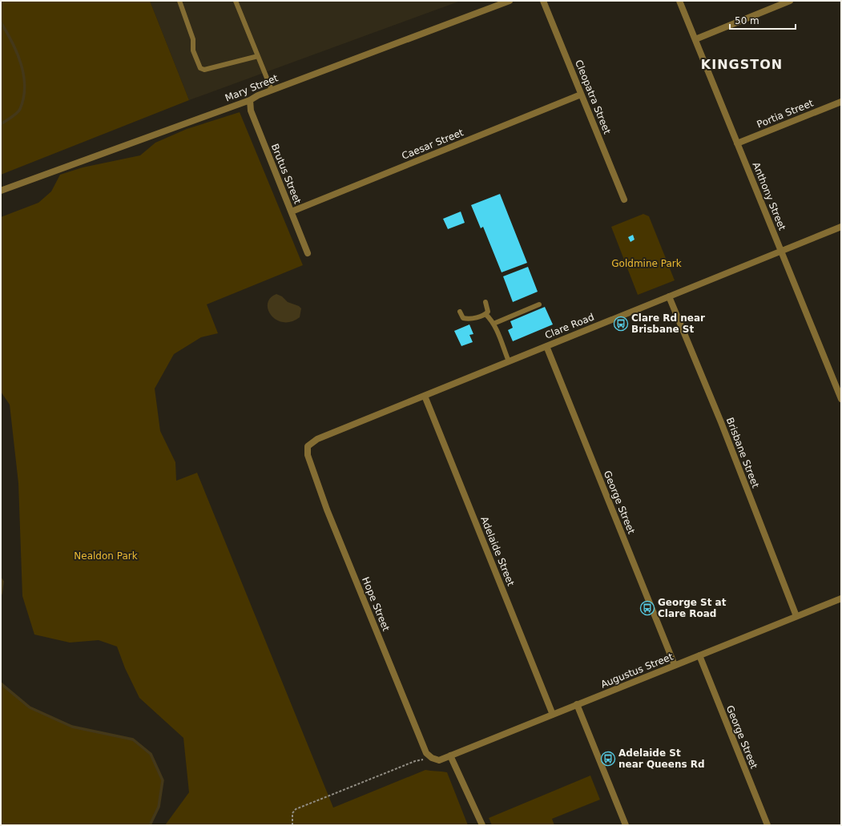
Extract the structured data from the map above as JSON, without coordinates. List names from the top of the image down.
{
  "streets": {
    "street": [
      "Mary Street",
      "Cleopatra Street",
      "Portia Street",
      "Caesar Street",
      "Brutus Street",
      "Anthony Street",
      "Clare Road",
      "Brisbane Street",
      "George Street",
      "Adelaide Street",
      "Hope Street",
      "Augustus Street"
    ]
  },
  "crossings": [
    ["Mary Street", "Brutus Street"],
    ["Cleopatra Street", "Caesar Street"],
    ["Portia Street", "Anthony Street"],
    ["Caesar Street", "Brutus Street"],
    ["Anthony Street", "Clare Road"],
    ["Clare Road", "Brisbane Street"],
    ["Clare Road", "George Street"],
    ["Clare Road", "Adelaide Street"],
    ["Clare Road", "Hope Street"],
    ["Brisbane Street", "Augustus Street"],
    ["George Street", "Augustus Street"],
    ["Adelaide Street", "Augustus Street"],
    ["Hope Street", "Augustus Street"]
  ],
  "districts": ["KINGSTON"],
  "parks": ["Goldmine Park", "Nealdon Park"],
  "places": {
    "bus stop": ["Clare Rd near Brisbane St", "George St at Clare Road", "Adelaide St near Queens Rd"]
  },
  "scale_bar": "50 m"
}
